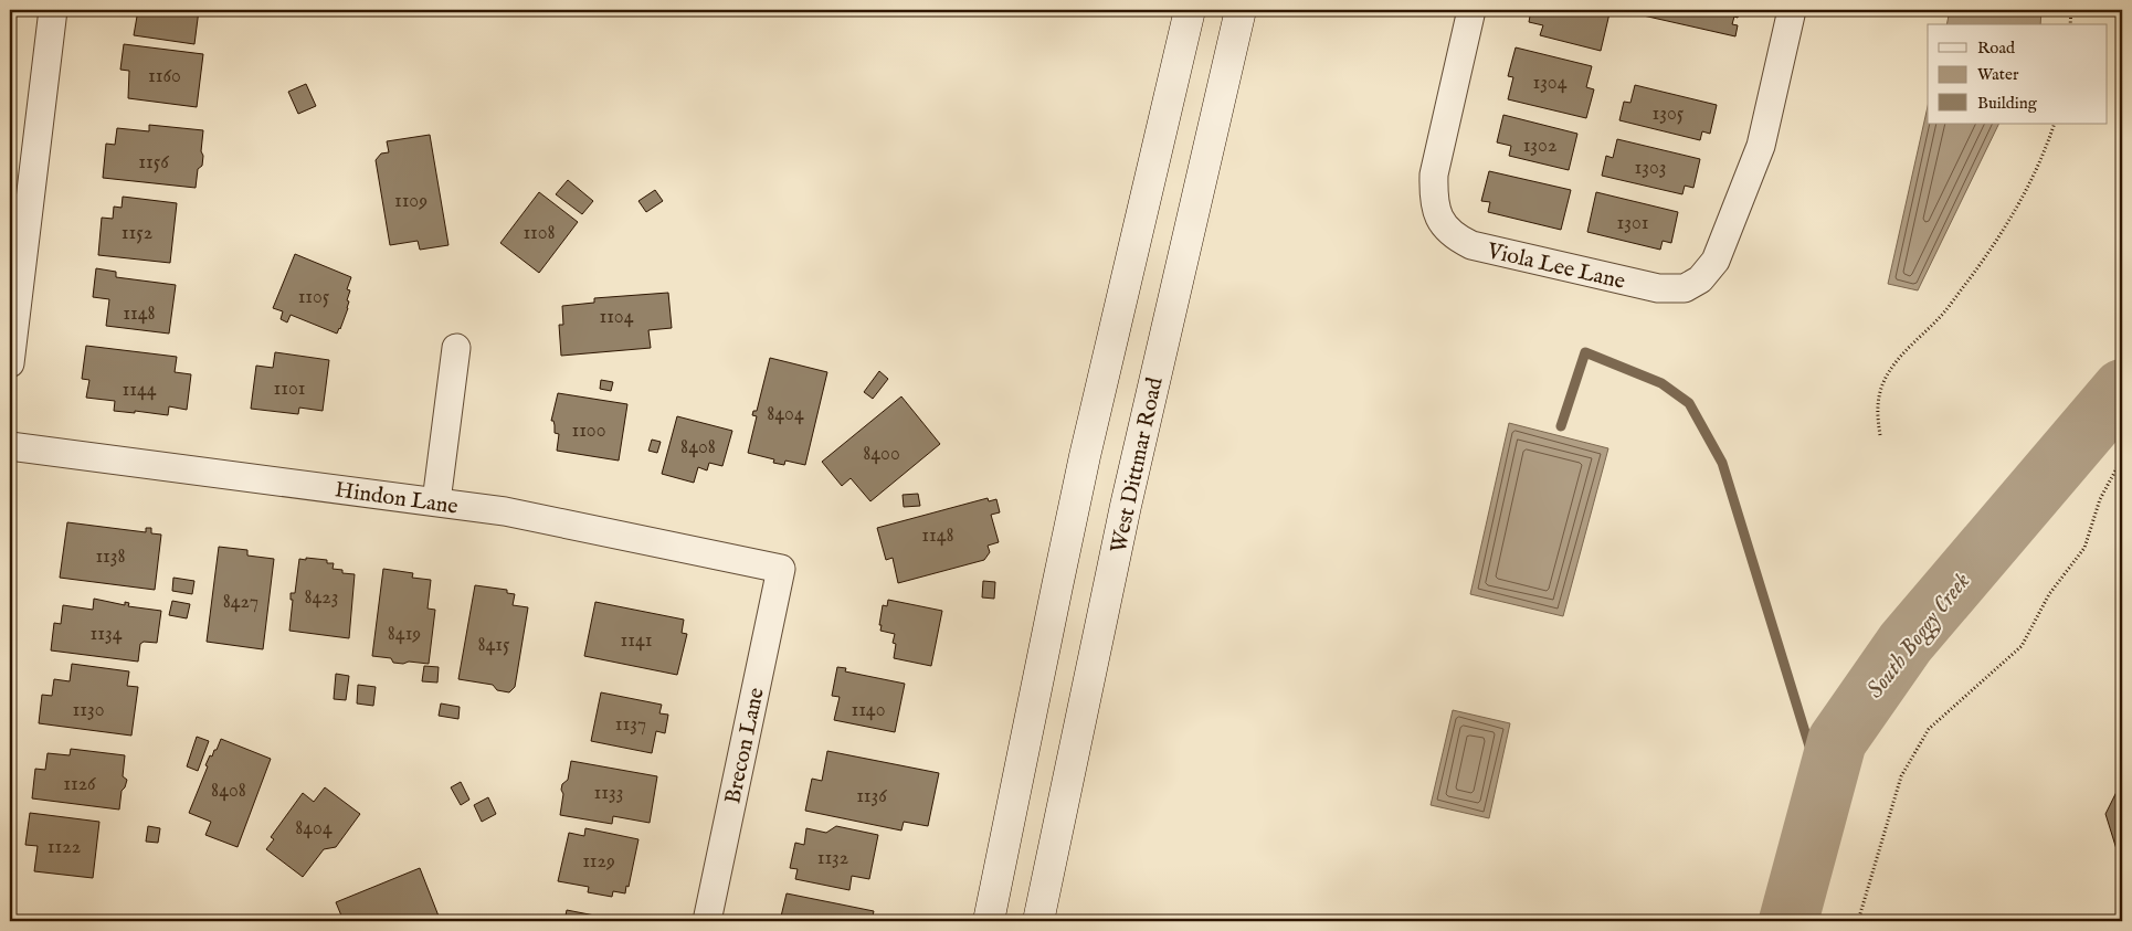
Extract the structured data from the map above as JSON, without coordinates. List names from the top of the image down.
{
  "streets": {
    "street": [
      "Viola Lee Lane",
      "West Dittmar Road",
      "Hindon Lane",
      "Brecon Lane"
    ]
  },
  "crossings": [
    ["Hindon Lane", "Brecon Lane"]
  ],
  "water": ["South Boggy Creek"],
  "house_numbers": [
    "1160",
    "1304",
    "1305",
    "1302",
    "1156",
    "1303",
    "1109",
    "1301",
    "1152",
    "1108",
    "1105",
    "1148",
    "1104",
    "1101",
    "1144",
    "8404",
    "1100",
    "8408",
    "8400",
    "1148",
    "1138",
    "8423",
    "8427",
    "1134",
    "8419",
    "1141",
    "8415",
    "1130",
    "1140",
    "1137",
    "1126",
    "8408",
    "1133",
    "1136",
    "8404",
    "1122",
    "1132",
    "1129"
  ],
  "legend": ["Road", "Water", "Building"]
}
